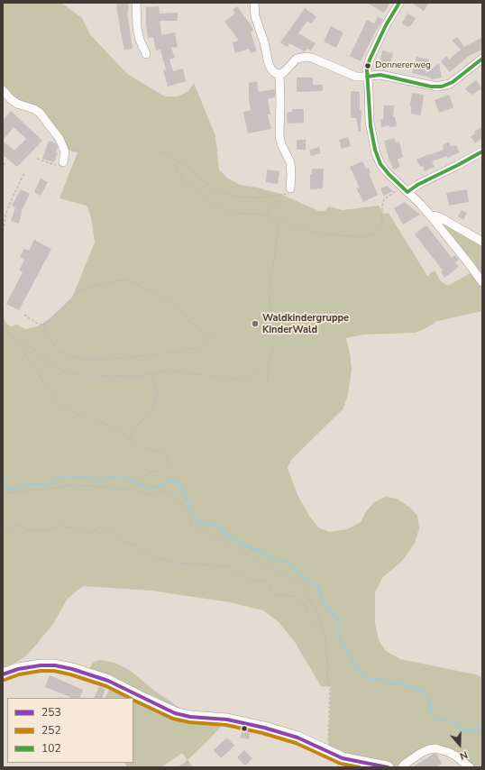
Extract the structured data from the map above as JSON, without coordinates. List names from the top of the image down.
{
  "places": ["Donnererweg", "Waldkindergruppe KinderWald"],
  "lines": ["transit line 102", "transit line 253", "transit line 252"],
  "legend": ["253", "252", "102"],
  "north": "bottom"
}
